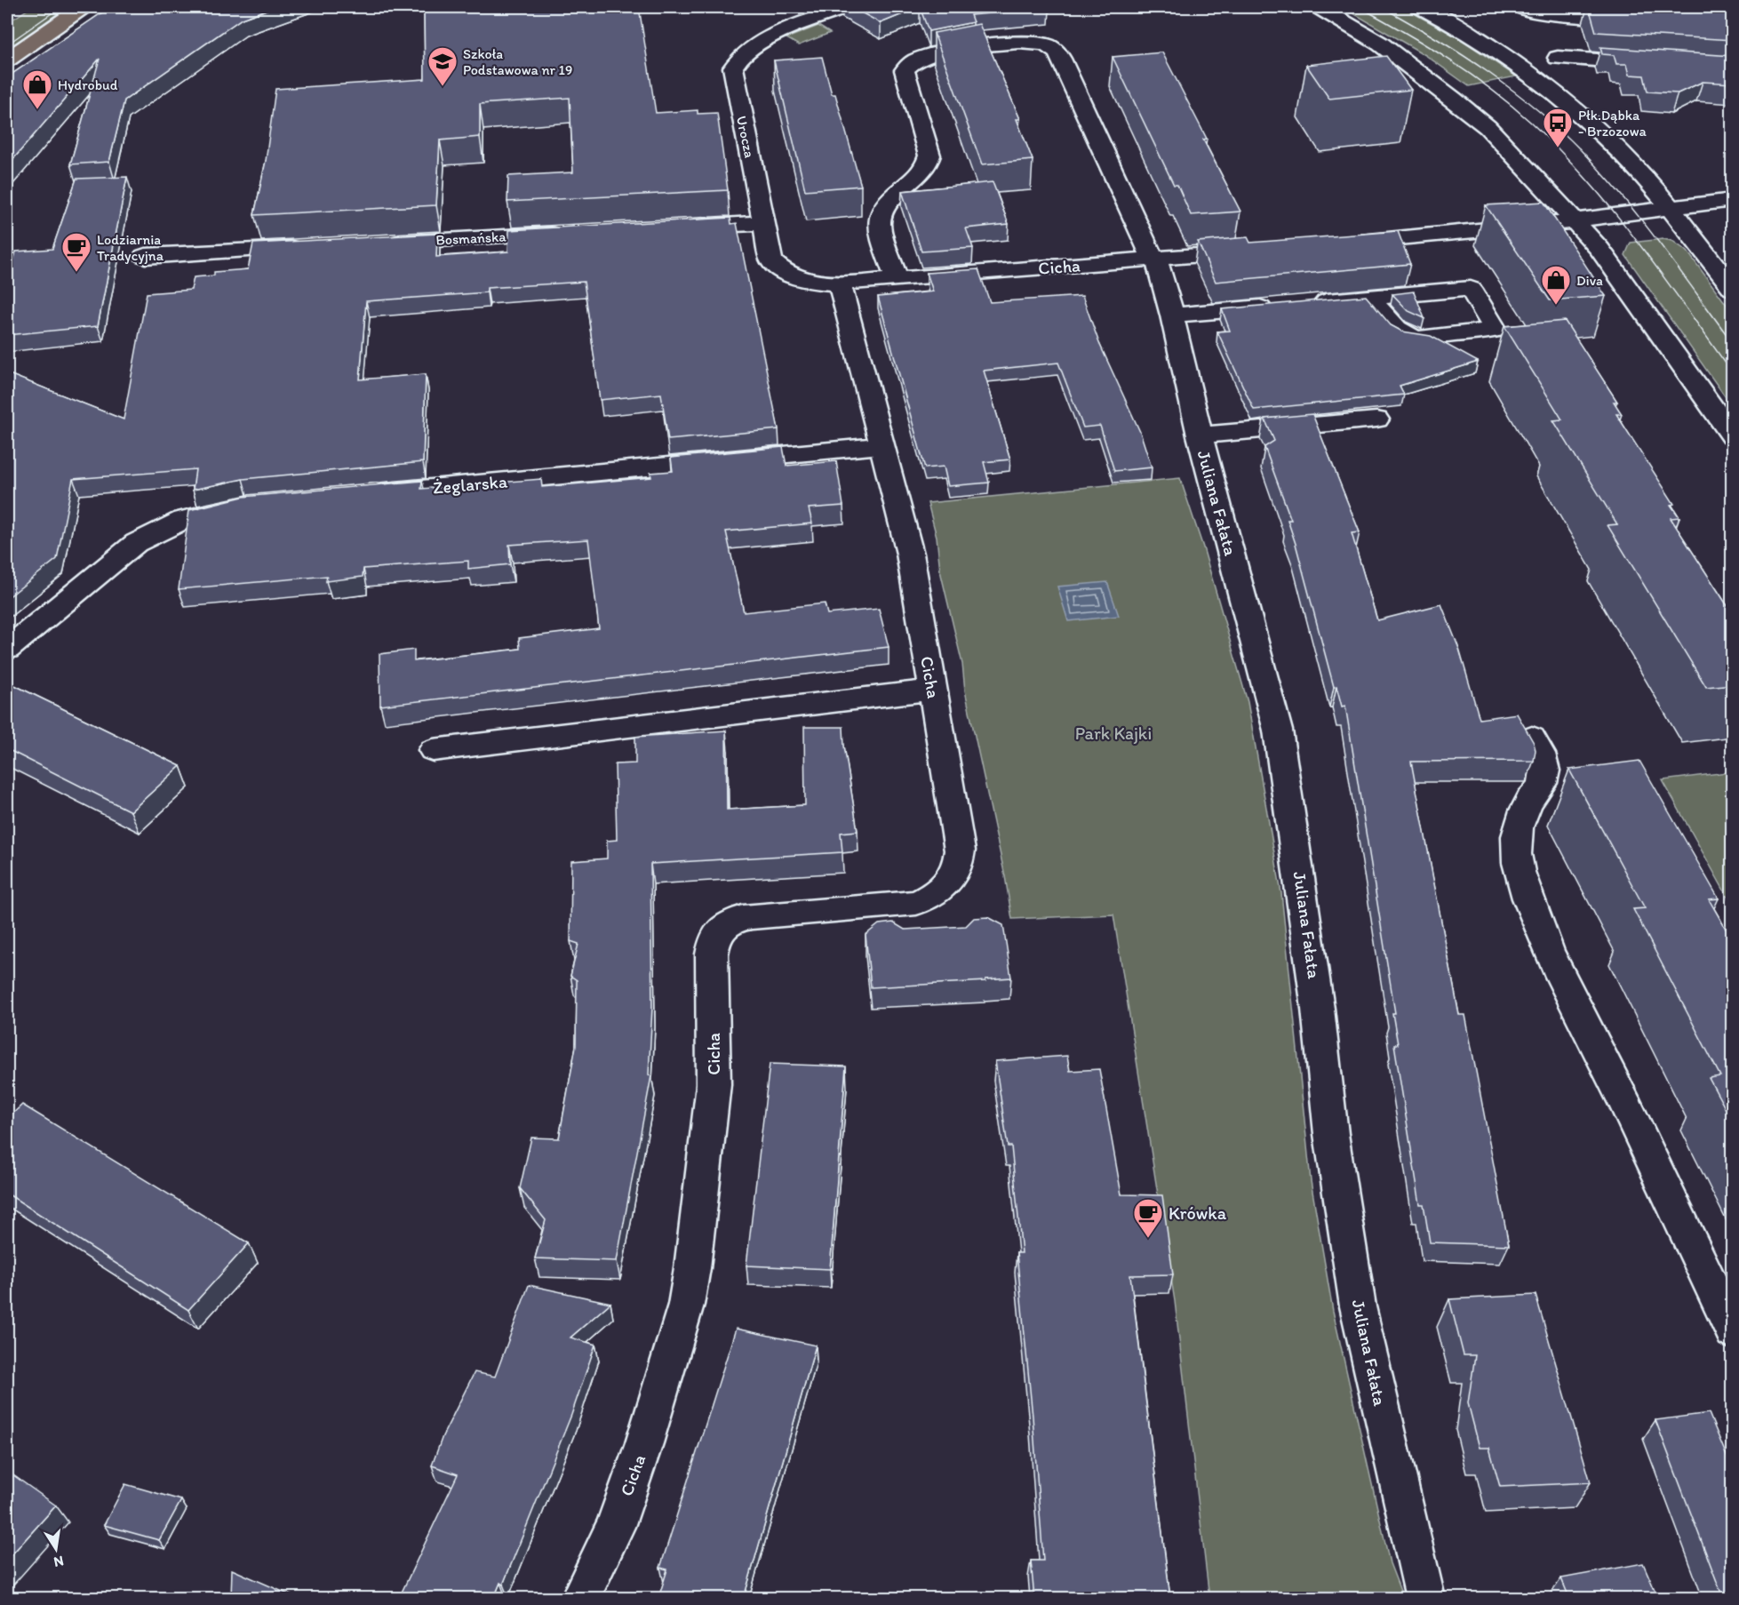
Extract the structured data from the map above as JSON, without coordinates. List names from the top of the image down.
{
  "streets": {
    "street": [
      "Urocza",
      "Bosmańska",
      "Cicha",
      "Żeglarska",
      "Juliana Fałata"
    ]
  },
  "crossings": [
    ["Urocza", "Cicha"],
    ["Cicha", "Żeglarska"],
    ["Cicha", "Juliana Fałata"]
  ],
  "parks": ["Park Kajki"],
  "places": {
    "school or university": ["Szkoła Podstawowa nr 19"],
    "shop": ["Hydrobud", "Diva"],
    "bus stop": ["Płk.Dąbka - Brzozowa"],
    "cafe": ["Lodziarnia Tradycyjna", "Krówka"]
  },
  "north": "bottom"
}
